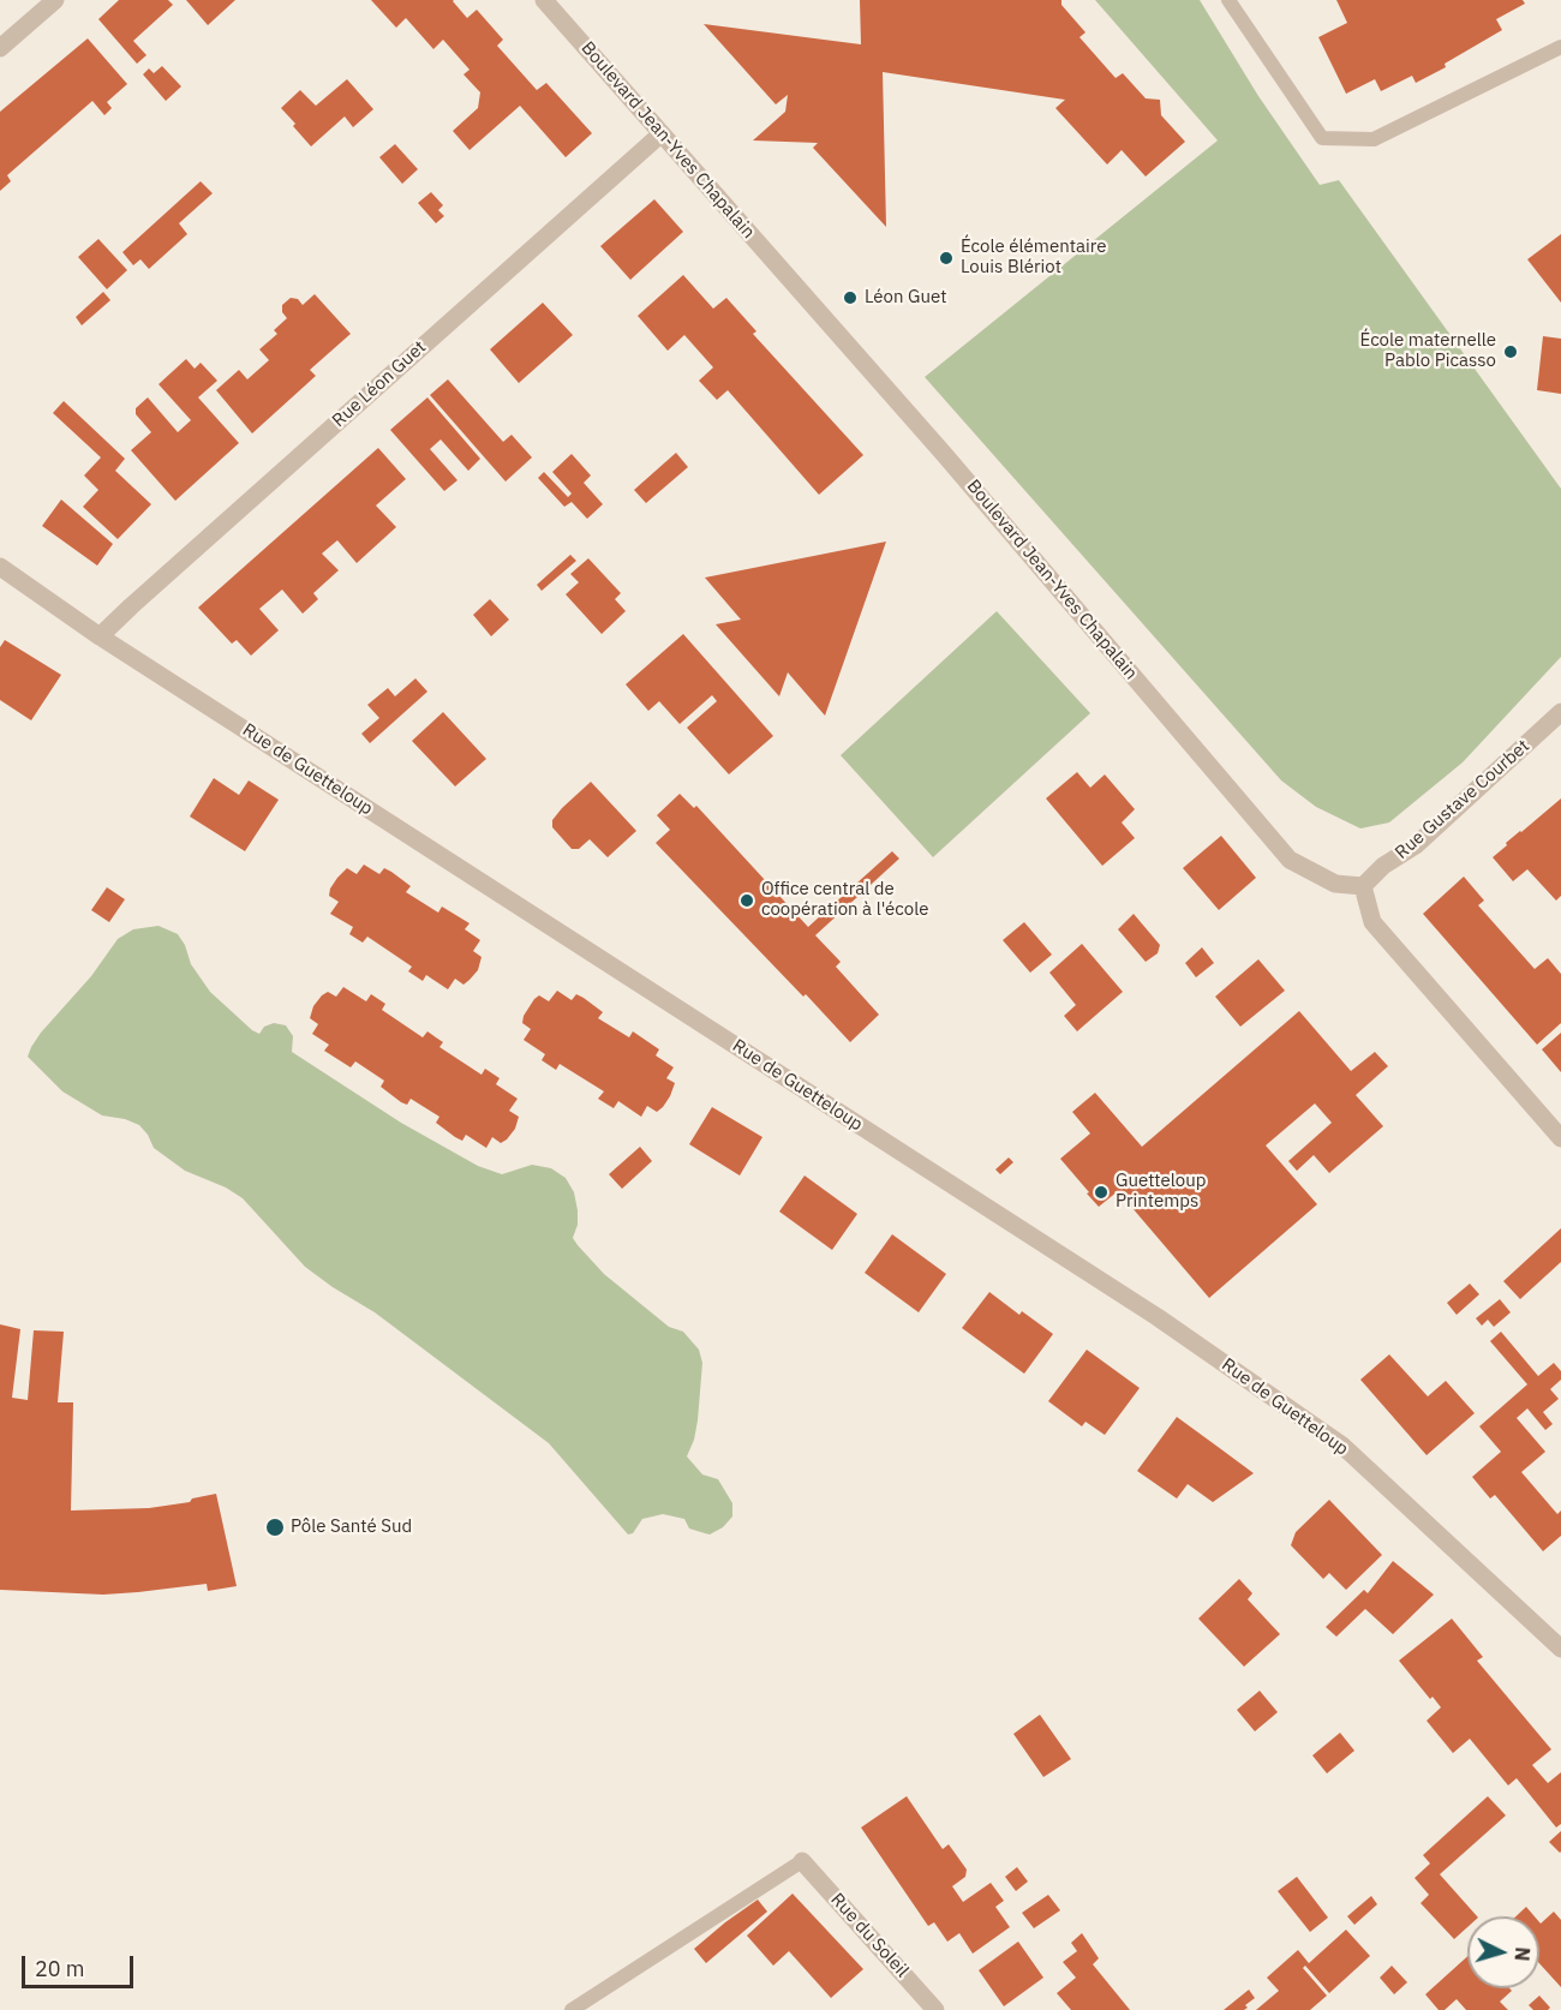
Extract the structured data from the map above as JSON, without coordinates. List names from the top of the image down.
{
  "streets": {
    "street": [
      "Boulevard Jean-Yves Chapalain",
      "Rue Léon Guet",
      "Rue de Guetteloup",
      "Rue Gustave Courbet",
      "Rue du Soleil"
    ]
  },
  "crossings": [
    ["Boulevard Jean-Yves Chapalain", "Rue Léon Guet"],
    ["Boulevard Jean-Yves Chapalain", "Rue Gustave Courbet"],
    ["Rue Léon Guet", "Rue de Guetteloup"]
  ],
  "places": [
    "École élémentaire Louis Blériot",
    "Léon Guet",
    "École maternelle Pablo Picasso",
    "Office central de coopération à l'école",
    "Guetteloup Printemps",
    "Pôle Santé Sud"
  ],
  "scale_bar": "20 m",
  "north": "right"
}
